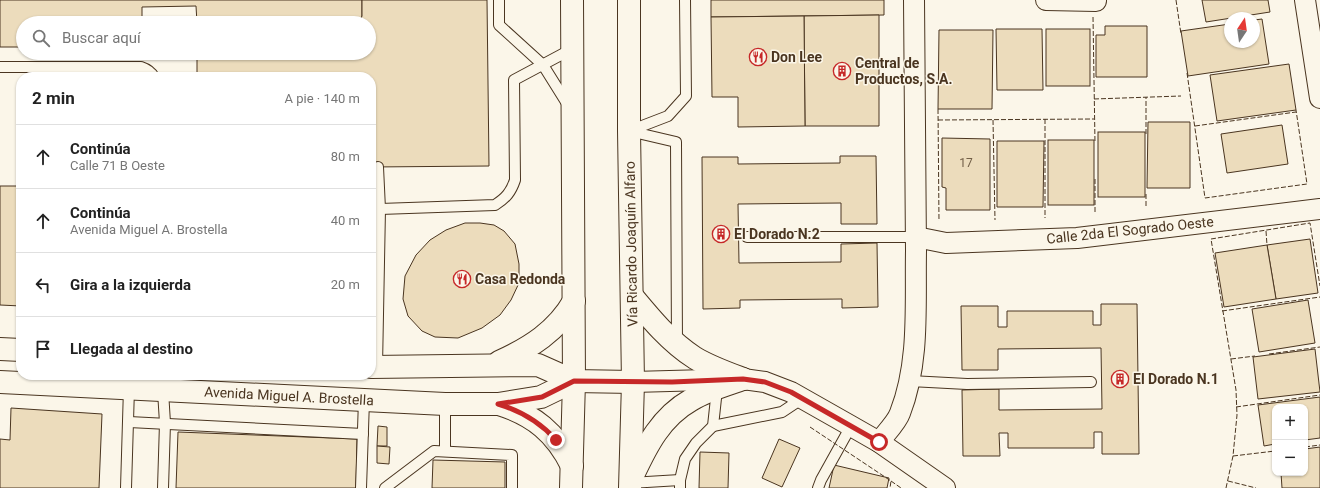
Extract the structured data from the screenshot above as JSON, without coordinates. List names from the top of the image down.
{
  "streets": {
    "main road": ["Vía Ricardo Joaquín Alfaro", "Avenida Miguel A. Brostella"],
    "street": ["Calle 2da El Sogrado Oeste"]
  },
  "crossings": [
    ["Vía Ricardo Joaquín Alfaro", "Avenida Miguel A. Brostella"]
  ],
  "places": {
    "restaurant": ["Don Lee", "Casa Redonda"],
    "building": ["Central de Productos, S.A.", "El Dorado N.2", "El Dorado N.1"]
  },
  "house_numbers": ["17"],
  "north": "top",
  "page": {
    "search": "Buscar aquí",
    "heading": ["2 min", "A pie · 140 m"],
    "list": [
      ["Continúa", "Calle 71 B Oeste", "80 m"],
      ["Continúa", "Avenida Miguel A. Brostella", "40 m"],
      ["Gira a la izquierda", "20 m"],
      "Llegada al destino"
    ],
    "map_buttons": ["+", "−"]
  }
}
